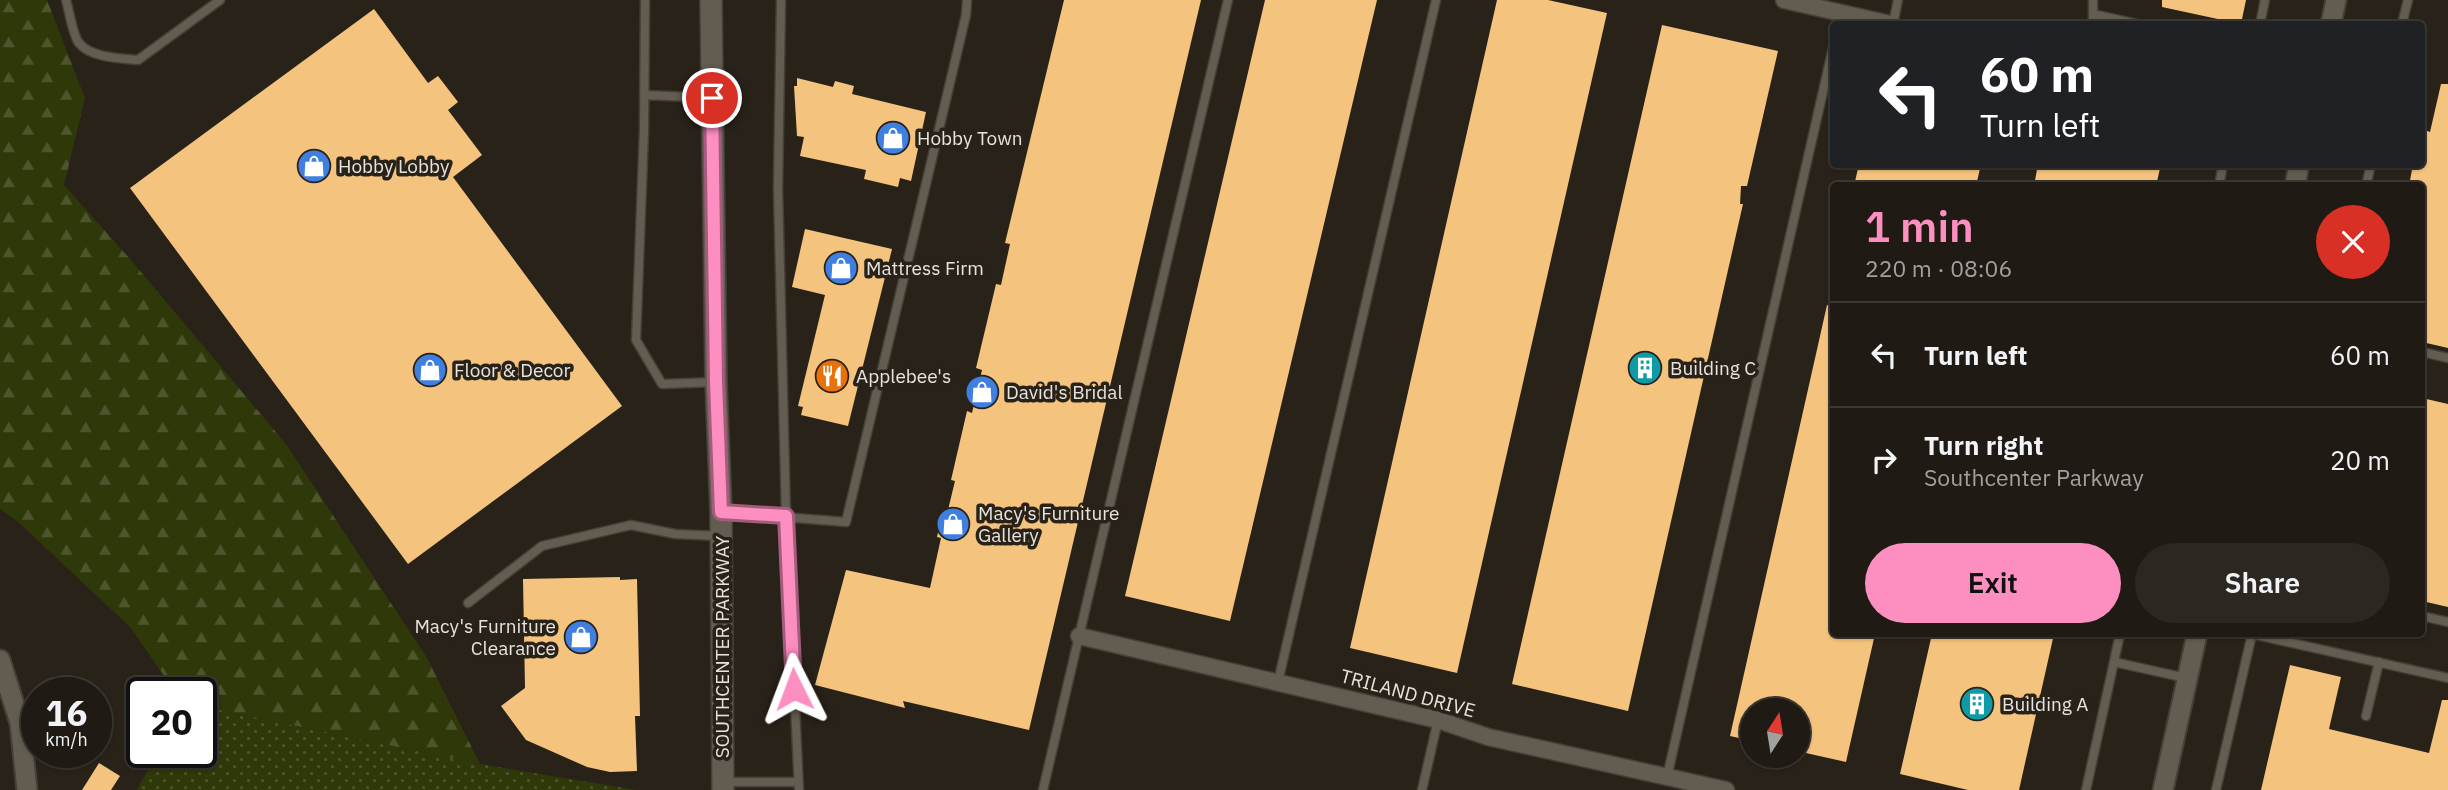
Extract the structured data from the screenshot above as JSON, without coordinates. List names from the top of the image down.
{
  "streets": {
    "main road": ["SOUTHCENTER PARKWAY"],
    "street": ["TRILAND DRIVE"]
  },
  "places": {
    "shop": [
      "Hobby Town",
      "Hobby Lobby",
      "Mattress Firm",
      "Floor & Decor",
      "David's Bridal",
      "Macy's Furniture Gallery",
      "Macy's Furniture Clearance"
    ],
    "building": ["Building C", "Building A"],
    "restaurant": ["Applebee's"]
  },
  "north": "top",
  "page": {
    "turn": ["60 m", "Turn left"],
    "heading": ["1 min", "220 m · 08:06"],
    "list": [
      {
        "name": "Turn left",
        "value": "60 m"
      },
      {
        "name": "Turn right",
        "note": "Southcenter Parkway",
        "value": "20 m"
      }
    ],
    "buttons": ["Exit", "Share"],
    "speed": "16 km/h",
    "limit": "20"
  }
}
